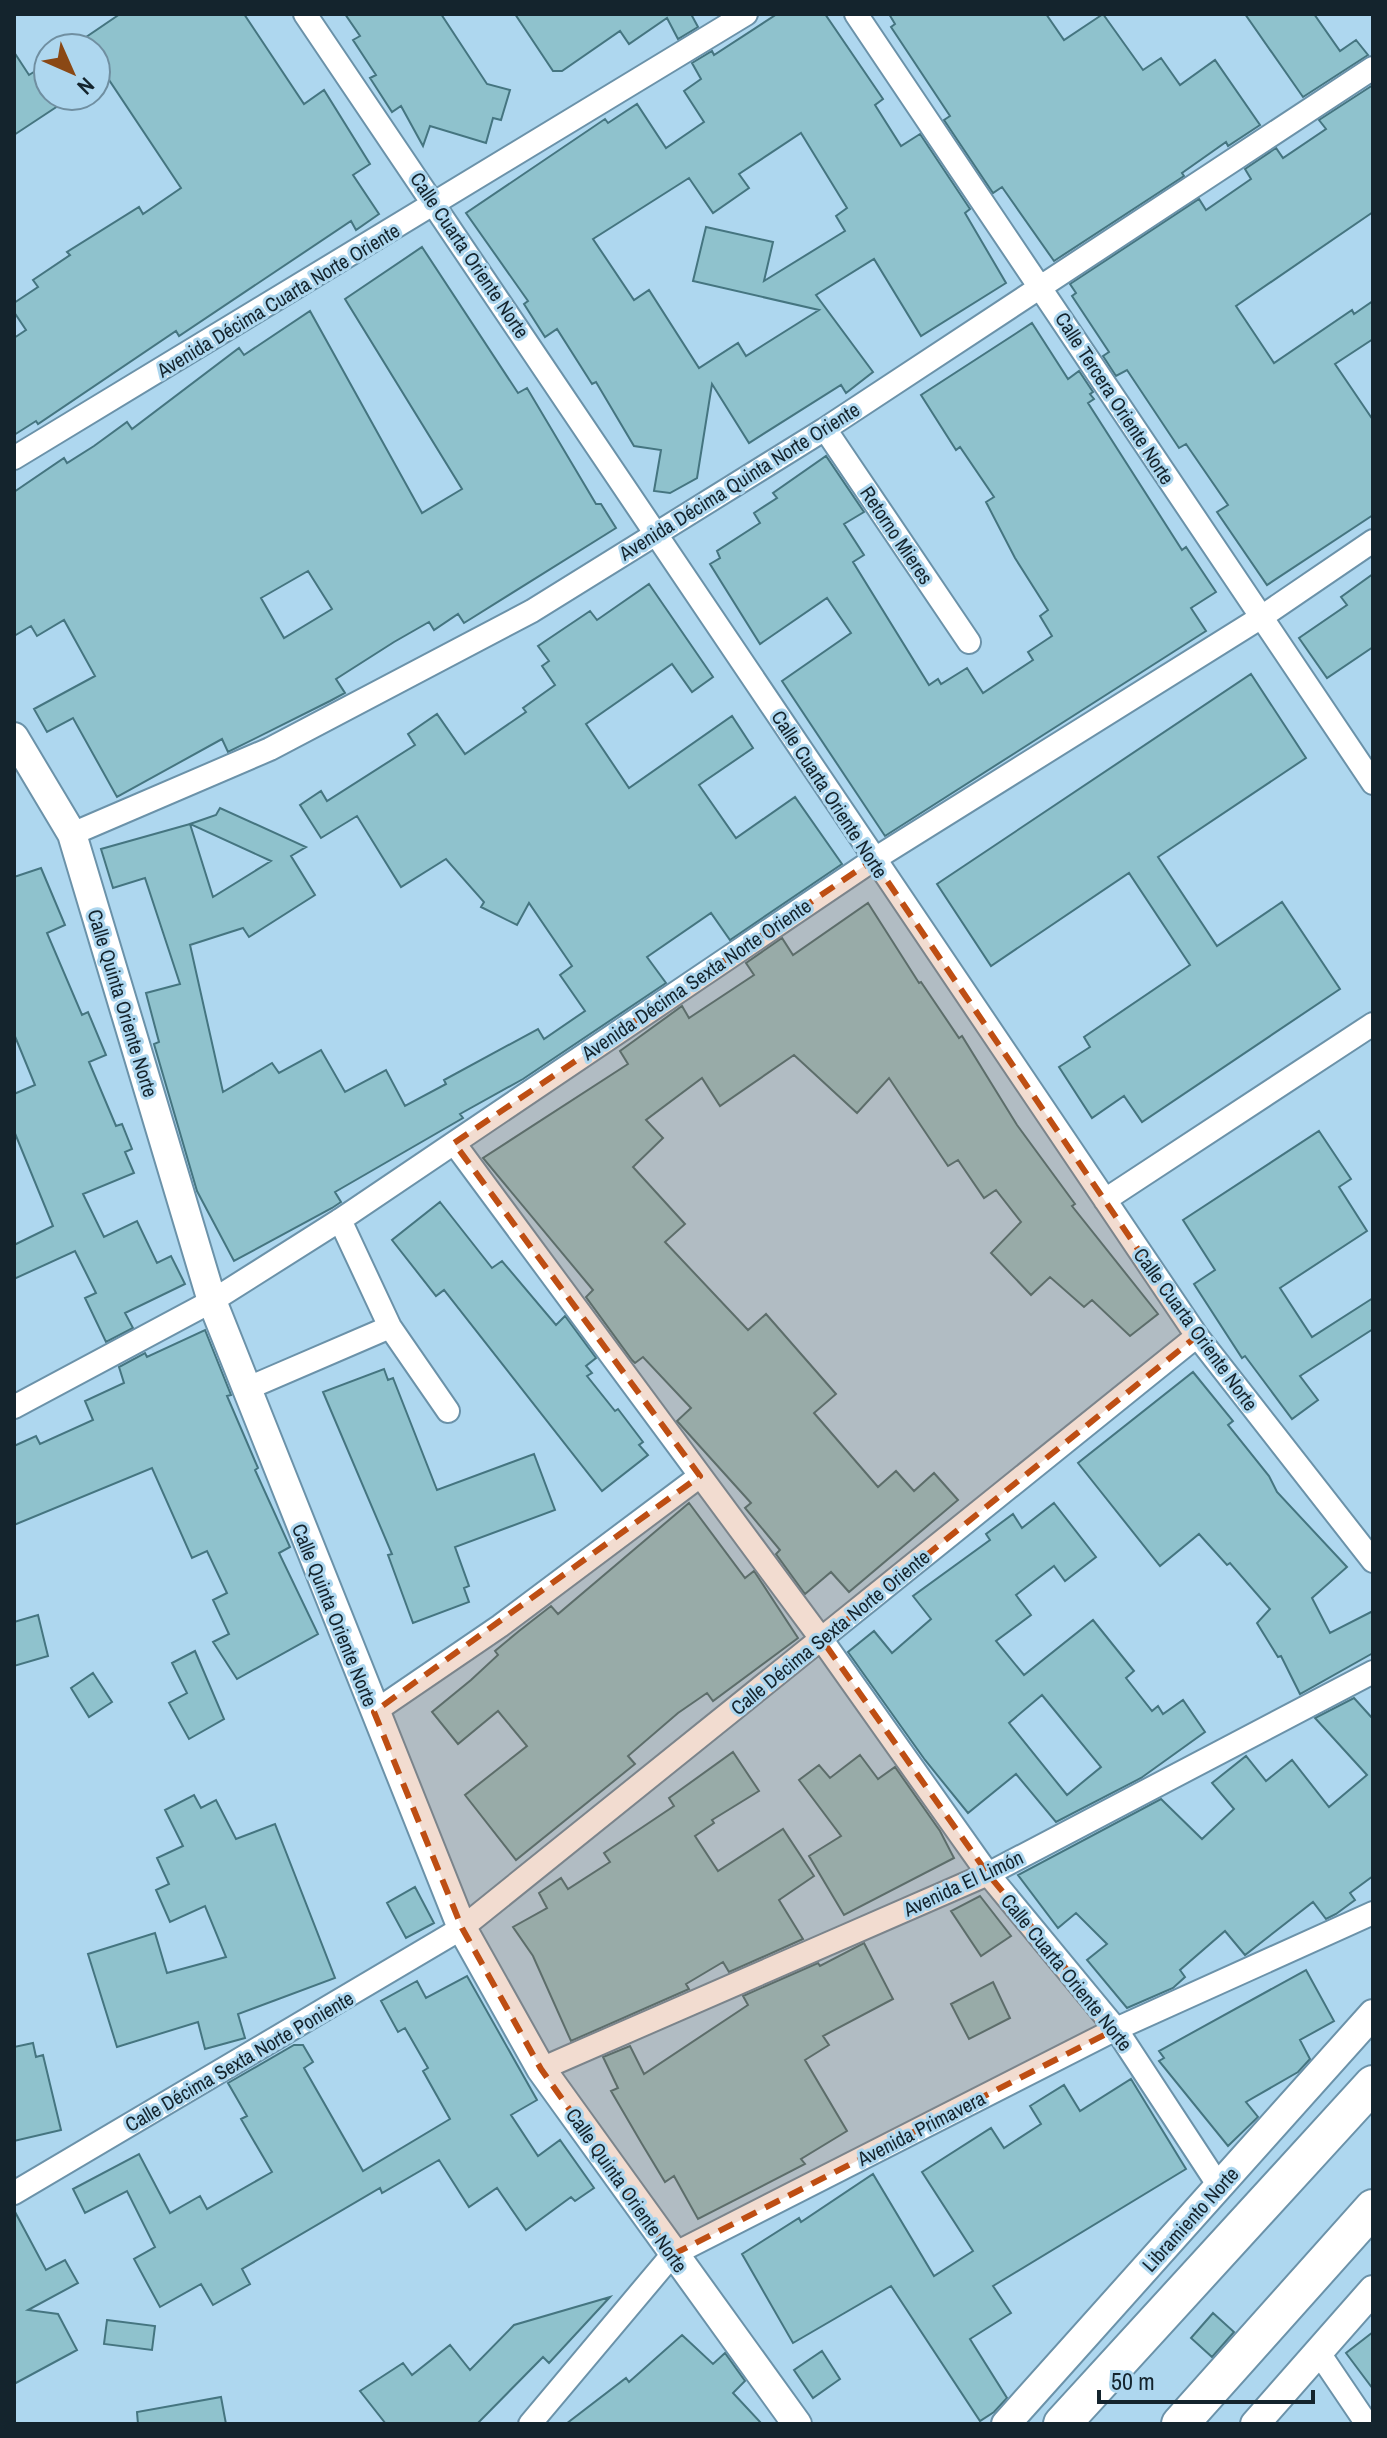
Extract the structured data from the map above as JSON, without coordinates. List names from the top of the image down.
{
  "streets": {
    "street": [
      "Calle Cuarta Oriente Norte",
      "Avenida Décima Cuarta Norte Oriente",
      "Calle Tercera Oriente Norte",
      "Avenida Décima Quinta Norte Oriente",
      "Retorno Mieres",
      "Avenida Décima Sexta Norte Oriente",
      "Calle Quinta Oriente Norte",
      "Calle Décima Sexta Norte Oriente",
      "Avenida El Limón",
      "Calle Décima Sexta Norte Poniente",
      "Avenida Primavera",
      "Libramiento Norte"
    ]
  },
  "crossings": [
    ["Calle Cuarta Oriente Norte", "Avenida Décima Cuarta Norte Oriente"],
    ["Calle Cuarta Oriente Norte", "Avenida Décima Quinta Norte Oriente"],
    ["Calle Cuarta Oriente Norte", "Avenida Décima Sexta Norte Oriente"],
    ["Calle Cuarta Oriente Norte", "Calle Décima Sexta Norte Oriente"],
    ["Calle Cuarta Oriente Norte", "Avenida El Limón"],
    ["Calle Cuarta Oriente Norte", "Avenida Primavera"],
    ["Calle Cuarta Oriente Norte", "Libramiento Norte"],
    ["Calle Tercera Oriente Norte", "Avenida Décima Quinta Norte Oriente"],
    ["Calle Tercera Oriente Norte", "Avenida Décima Sexta Norte Oriente"],
    ["Avenida Décima Quinta Norte Oriente", "Retorno Mieres"],
    ["Avenida Décima Quinta Norte Oriente", "Calle Quinta Oriente Norte"],
    ["Avenida Décima Sexta Norte Oriente", "Calle Quinta Oriente Norte"],
    ["Calle Quinta Oriente Norte", "Calle Décima Sexta Norte Oriente"],
    ["Calle Quinta Oriente Norte", "Avenida El Limón"],
    ["Calle Quinta Oriente Norte", "Calle Décima Sexta Norte Poniente"],
    ["Calle Quinta Oriente Norte", "Avenida Primavera"],
    ["Calle Décima Sexta Norte Oriente", "Calle Décima Sexta Norte Poniente"]
  ],
  "scale_bar": "50 m",
  "north": "bottom right"
}
